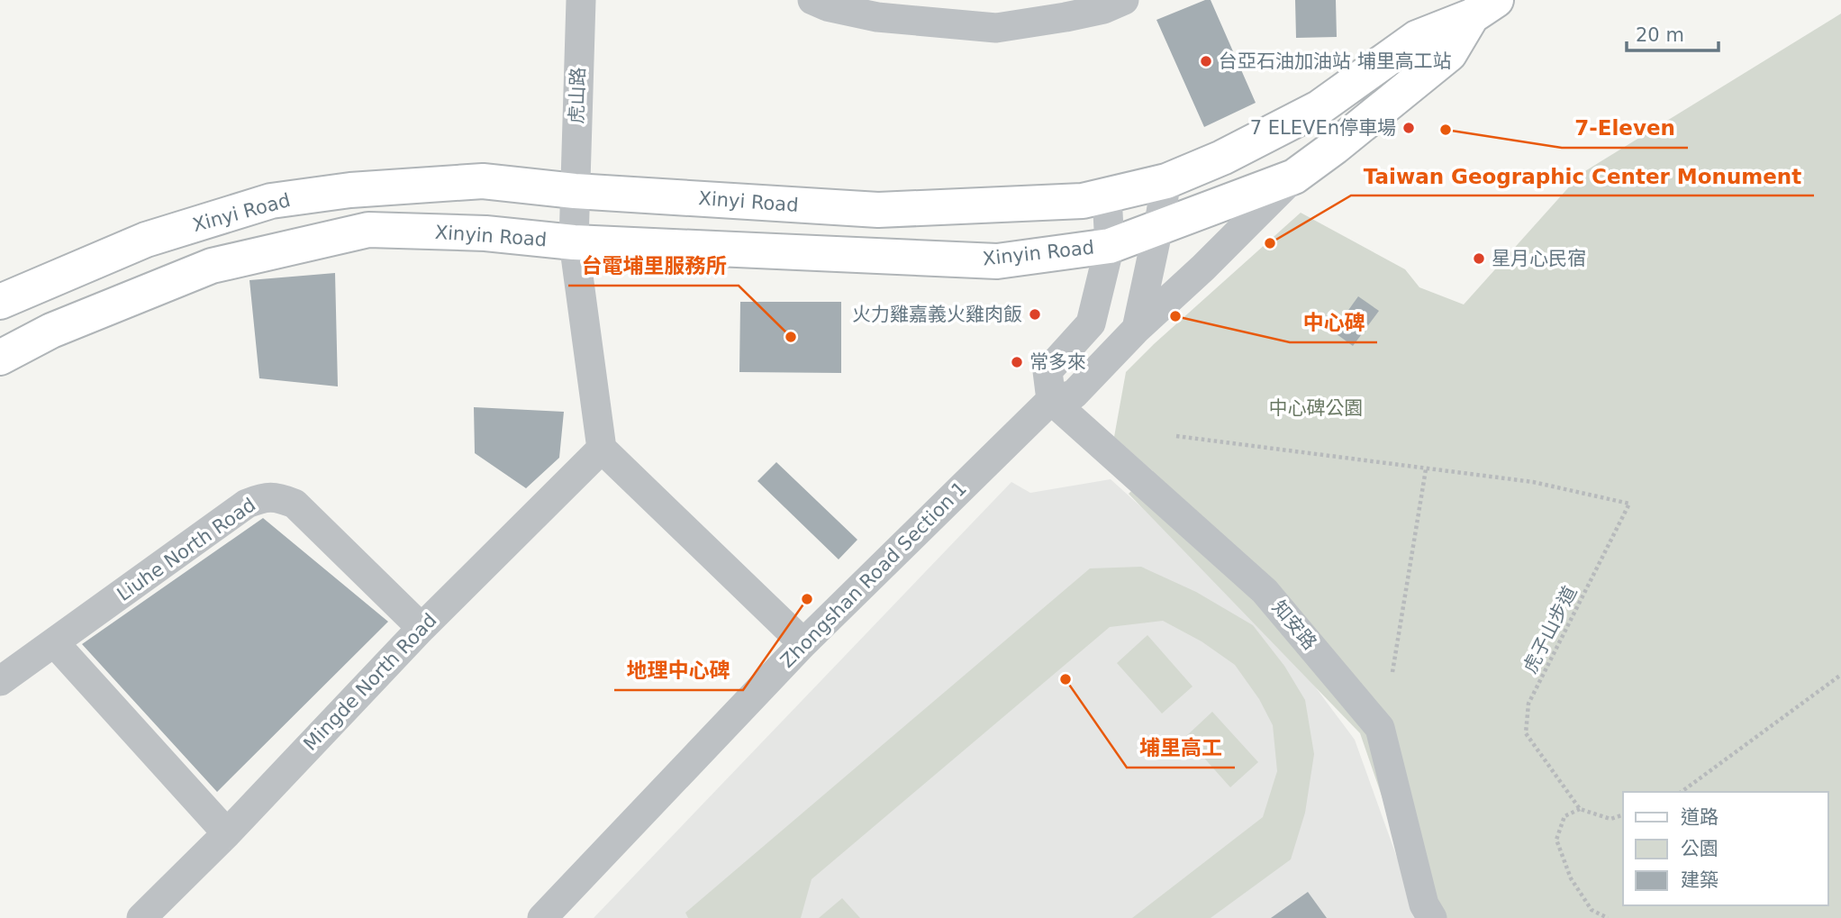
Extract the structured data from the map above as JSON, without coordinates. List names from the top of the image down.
{
  "streets": {
    "main road": ["Xinyi Road", "Xinyin Road"],
    "street": [
      "虎山路",
      "Liuhe North Road",
      "Zhongshan Road Section 1",
      "知安路",
      "Mingde North Road"
    ],
    "path": ["虎子山步道"]
  },
  "crossings": [
    ["虎山路", "Xinyi Road"],
    ["Xinyi Road", "Xinyin Road"],
    ["Xinyin Road", "Zhongshan Road Section 1"],
    ["Liuhe North Road", "Mingde North Road"],
    ["Zhongshan Road Section 1", "知安路"]
  ],
  "parks": ["中心碑公園"],
  "places": [
    "台亞石油加油站 埔里高工站",
    "7 ELEVEn停車場",
    "7-Eleven",
    "Taiwan Geographic Center Monument",
    "星月心民宿",
    "火力雞嘉義火雞肉飯",
    "中心碑",
    "台電埔里服務所",
    "常多來",
    "地理中心碑",
    "埔里高工"
  ],
  "legend": ["道路", "公園", "建築"],
  "scale_bar": "20 m"
}
